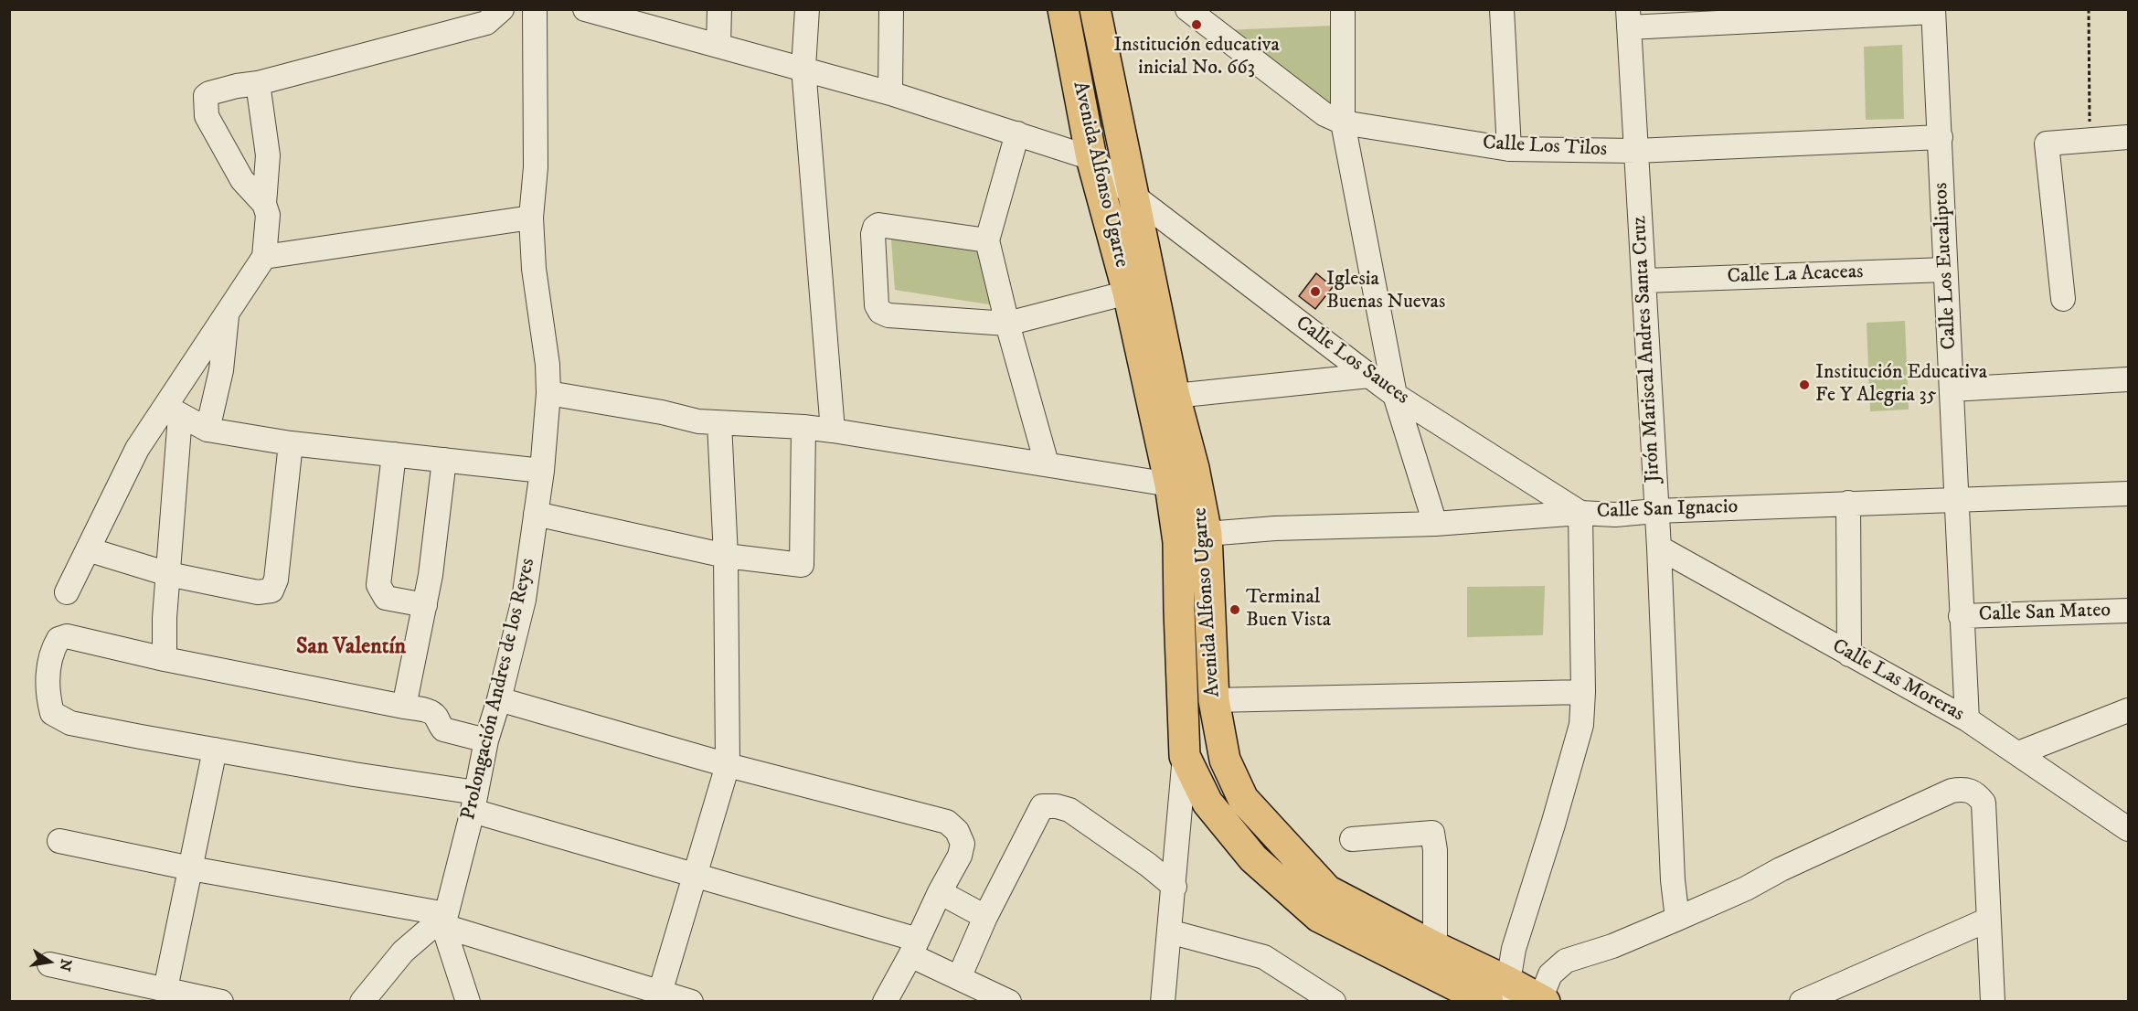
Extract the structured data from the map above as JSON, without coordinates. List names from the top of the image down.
{
  "streets": {
    "main road": ["Avenida Alfonso Ugarte"],
    "street": [
      "Calle Los Tilos",
      "Calle Los Eucaliptos",
      "Calle La Acaceas",
      "Jirón Mariscal Andres Santa Cruz",
      "Calle Los Sauces",
      "Calle San Ignacio",
      "Calle San Mateo",
      "Calle Las Moreras",
      "Prolongación Andres de los Reyes"
    ]
  },
  "crossings": [
    ["Calle Los Tilos", "Calle Los Eucaliptos"],
    ["Calle Los Tilos", "Jirón Mariscal Andres Santa Cruz"],
    ["Avenida Alfonso Ugarte", "Calle Los Sauces"],
    ["Avenida Alfonso Ugarte", "Calle San Ignacio"],
    ["Calle Los Eucaliptos", "Calle La Acaceas"],
    ["Calle Los Eucaliptos", "Calle San Ignacio"],
    ["Calle Los Eucaliptos", "Calle San Mateo"],
    ["Calle Los Eucaliptos", "Calle Las Moreras"],
    ["Calle La Acaceas", "Jirón Mariscal Andres Santa Cruz"],
    ["Jirón Mariscal Andres Santa Cruz", "Calle San Ignacio"],
    ["Jirón Mariscal Andres Santa Cruz", "Calle Las Moreras"],
    ["Calle Los Sauces", "Calle San Ignacio"]
  ],
  "districts": ["San Valentín"],
  "places": [
    "Institución educativa inicial No. 663",
    "Iglesia Buenas Nuevas",
    "Institución Educativa Fe Y Alegria 35",
    "Terminal Buen Vista"
  ],
  "north": "right"
}
